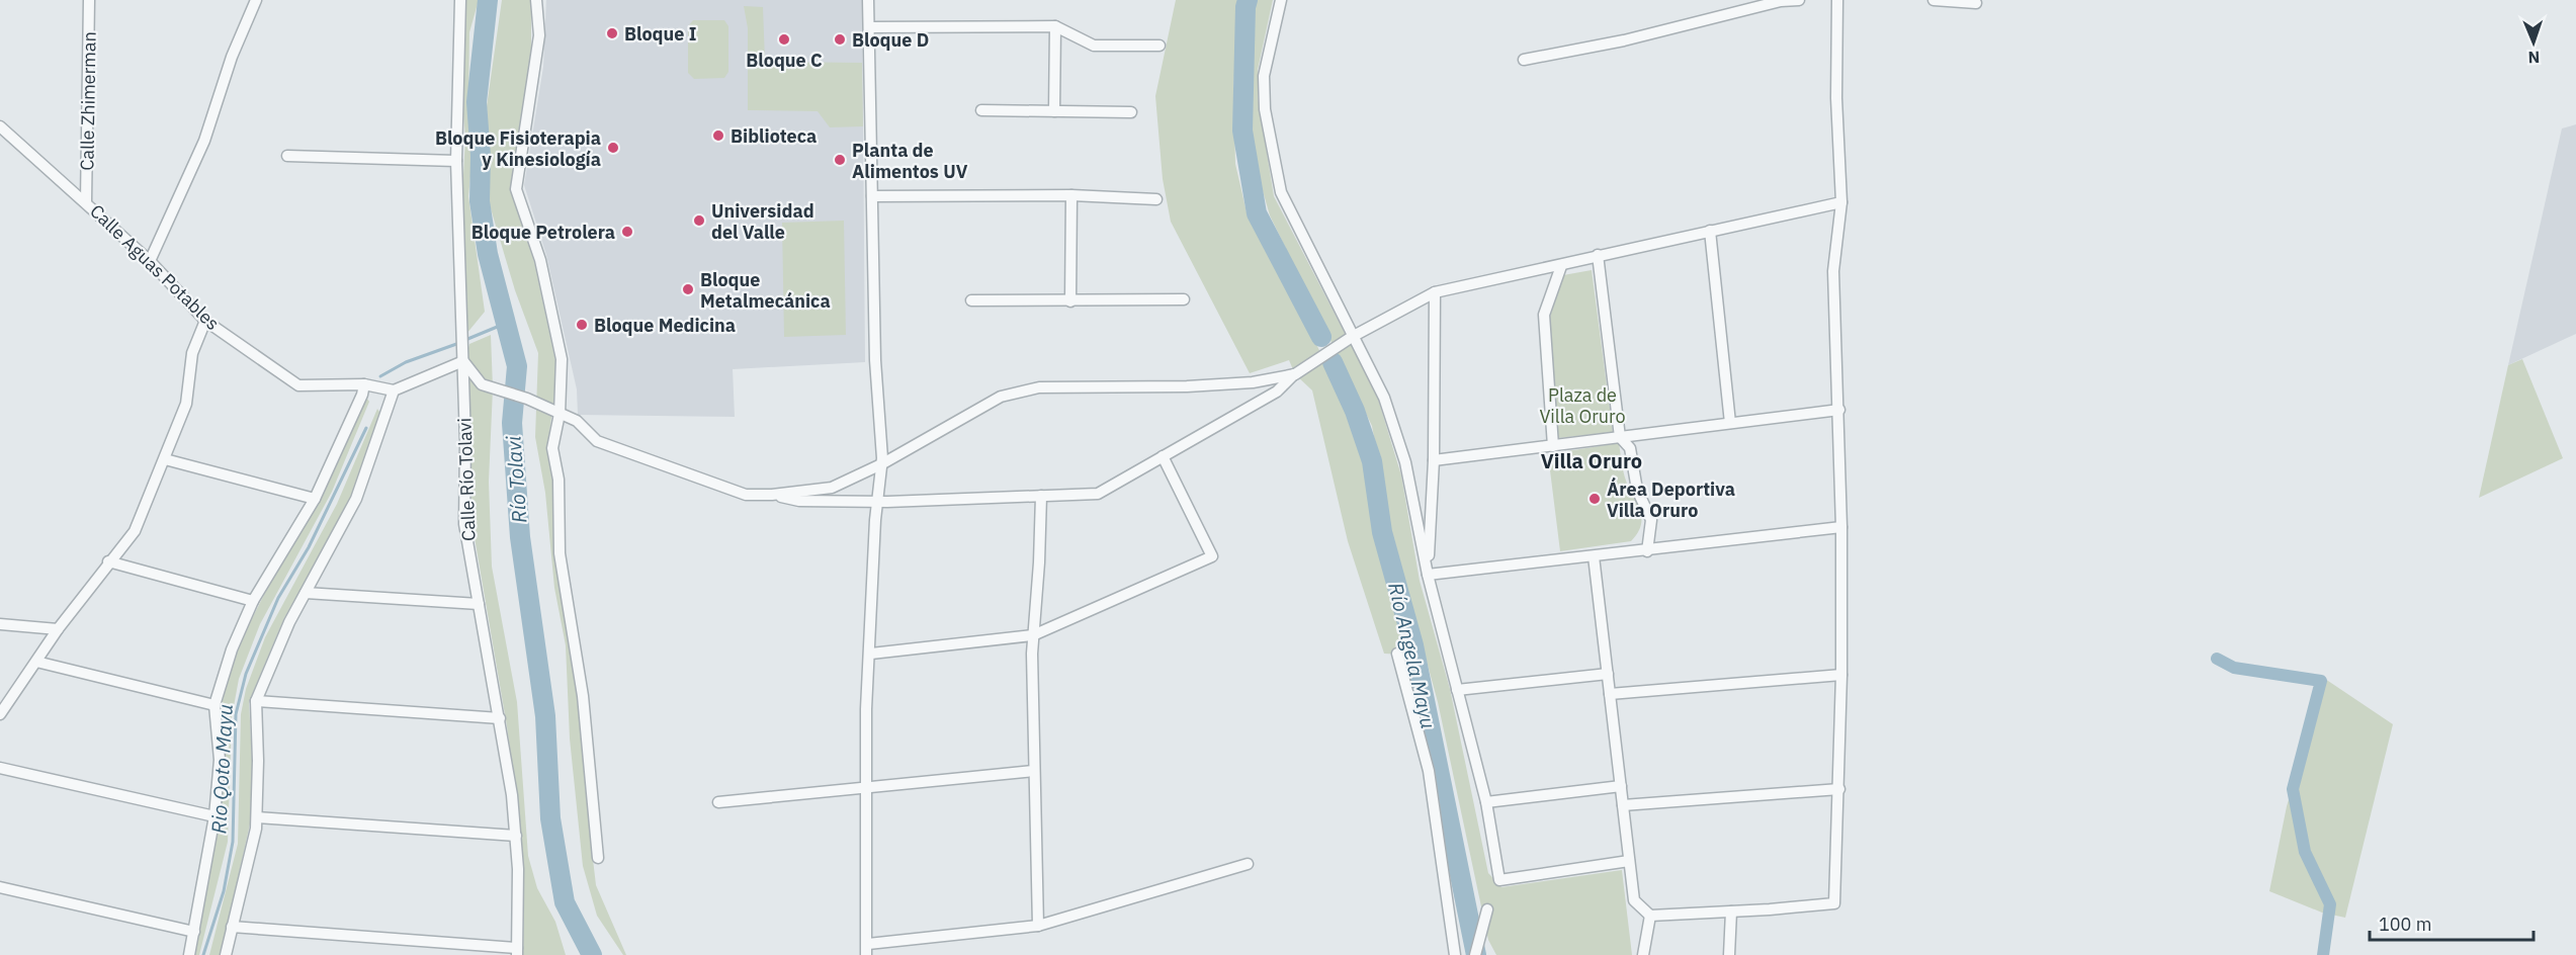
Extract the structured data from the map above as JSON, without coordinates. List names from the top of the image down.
{
  "streets": {
    "street": ["Calle Zhimerman", "Calle Aguas Potables", "Calle Río Tolavi"]
  },
  "crossings": [
    ["Calle Zhimerman", "Calle Aguas Potables"]
  ],
  "districts": ["Villa Oruro"],
  "water": ["Río Tolavi", "Río Angela Mayu", "Rio Qoto Mayu"],
  "parks": ["Plaza de Villa Oruro"],
  "places": [
    "Bloque I",
    "Bloque C",
    "Bloque D",
    "Biblioteca",
    "Bloque Fisioterapia y Kinesiología",
    "Planta de Alimentos UV",
    "Universidad del Valle",
    "Bloque Petrolera",
    "Bloque Metalmecánica",
    "Bloque Medicina",
    "Área Deportiva Villa Oruro"
  ],
  "scale_bar": "100 m",
  "north": "bottom"
}
